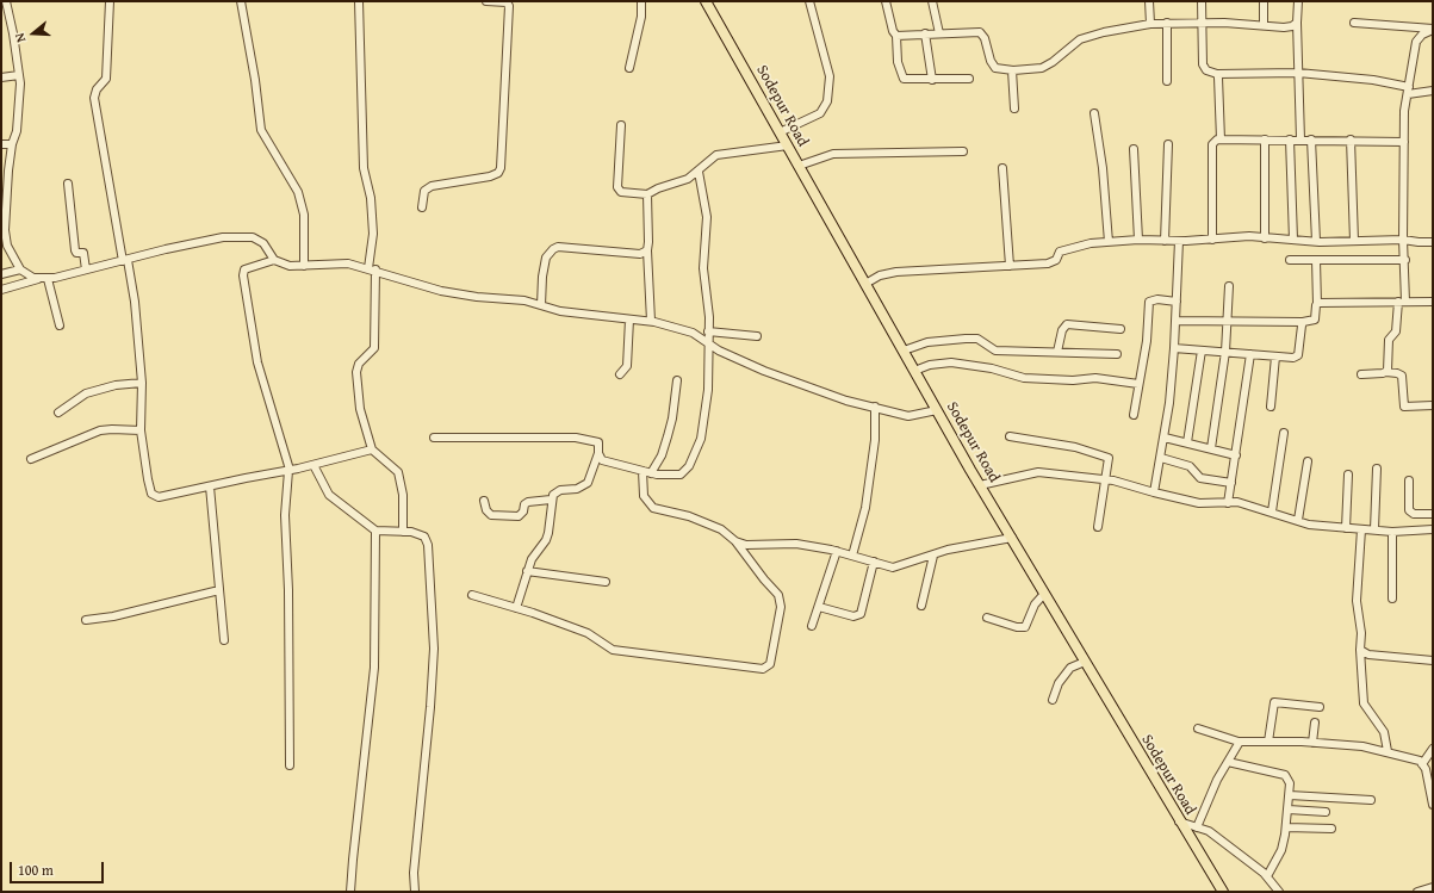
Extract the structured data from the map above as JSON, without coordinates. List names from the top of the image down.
{
  "streets": {
    "main road": ["Sodepur Road"]
  },
  "scale_bar": "100 m",
  "north": "left"
}
